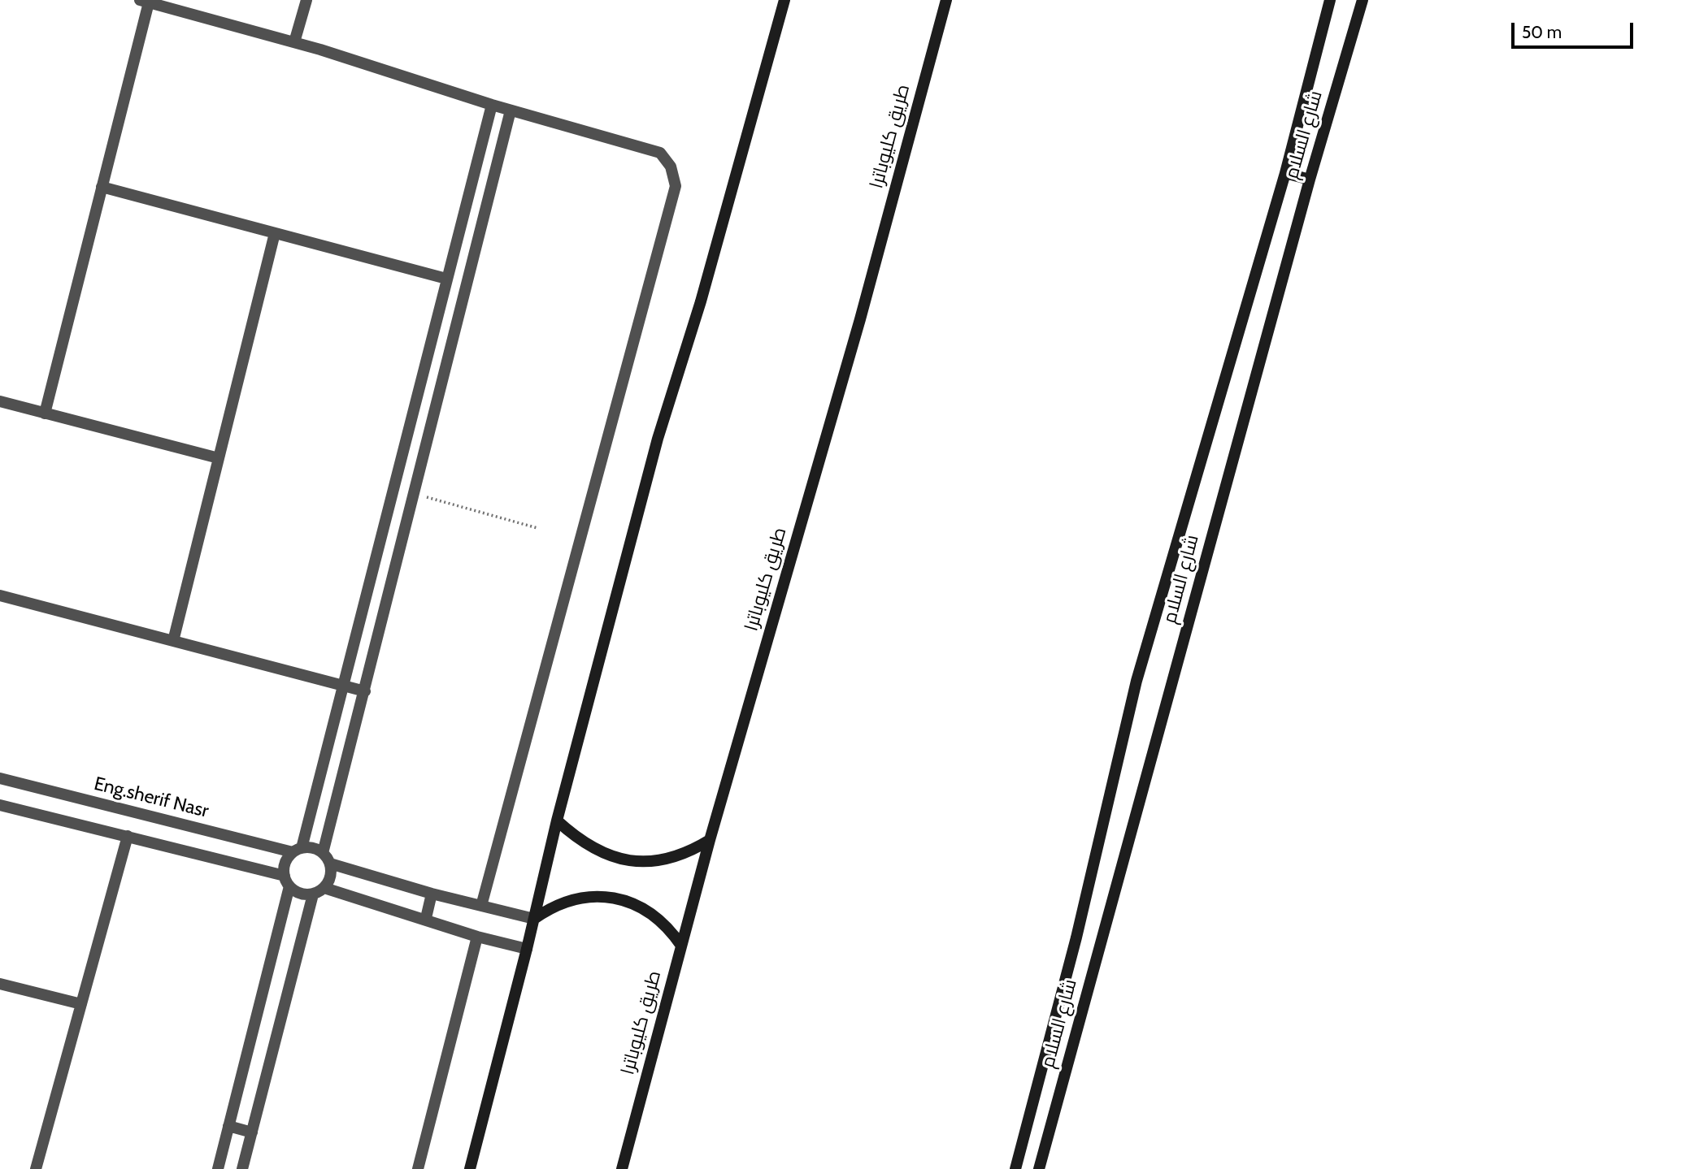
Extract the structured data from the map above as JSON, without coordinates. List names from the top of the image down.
{
  "streets": {
    "main road": ["شارع السلام", "طريق كليوباترا"],
    "street": ["Eng.sherif Nasr"]
  },
  "scale_bar": "50 m"
}
